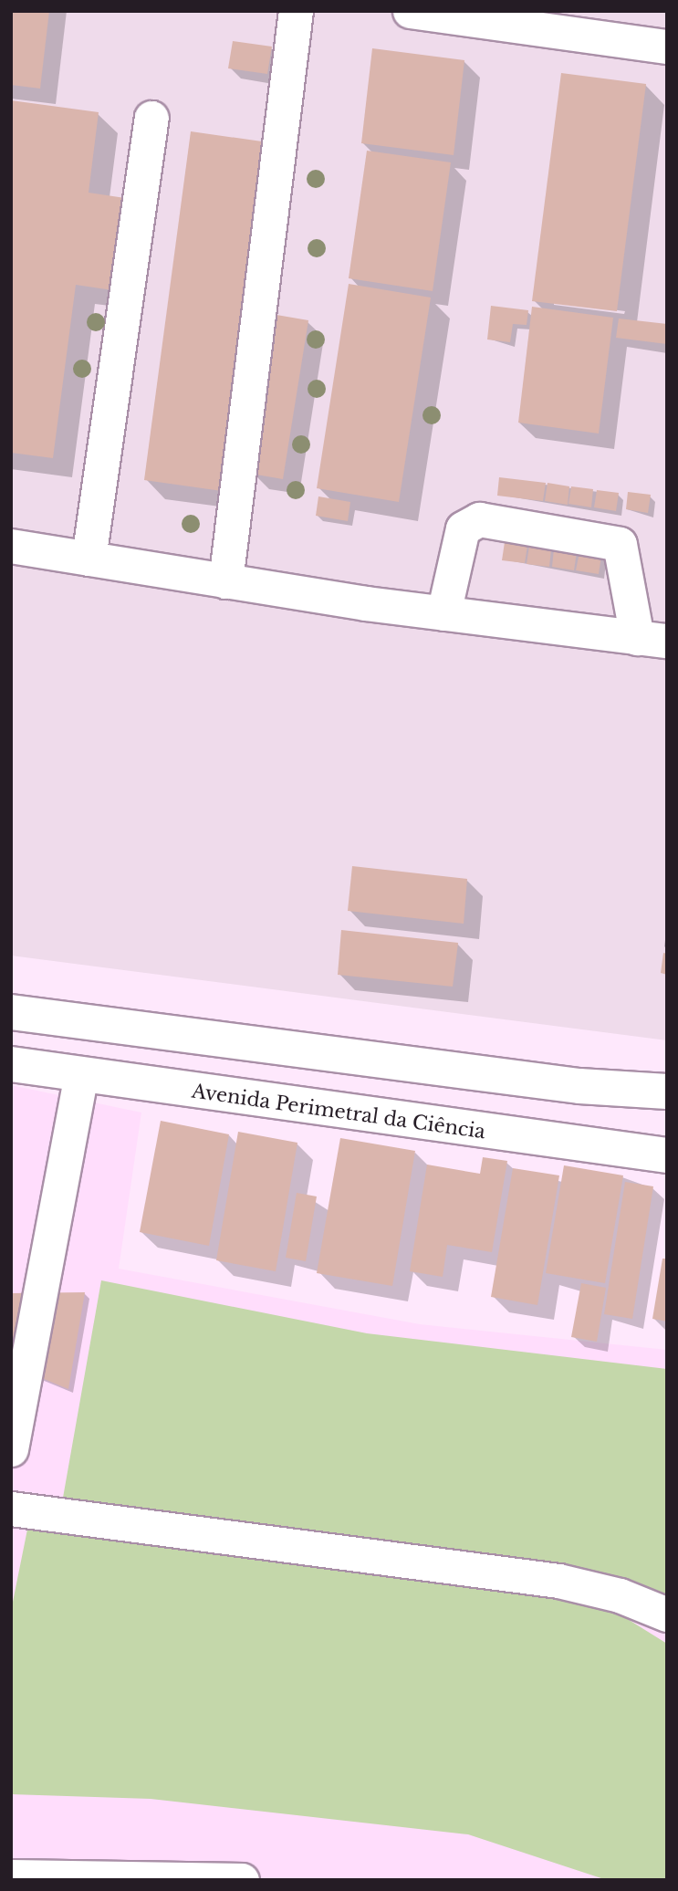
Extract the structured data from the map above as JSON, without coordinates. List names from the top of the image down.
{
  "streets": {
    "main road": ["Avenida Perimetral da Ciência"]
  }
}
